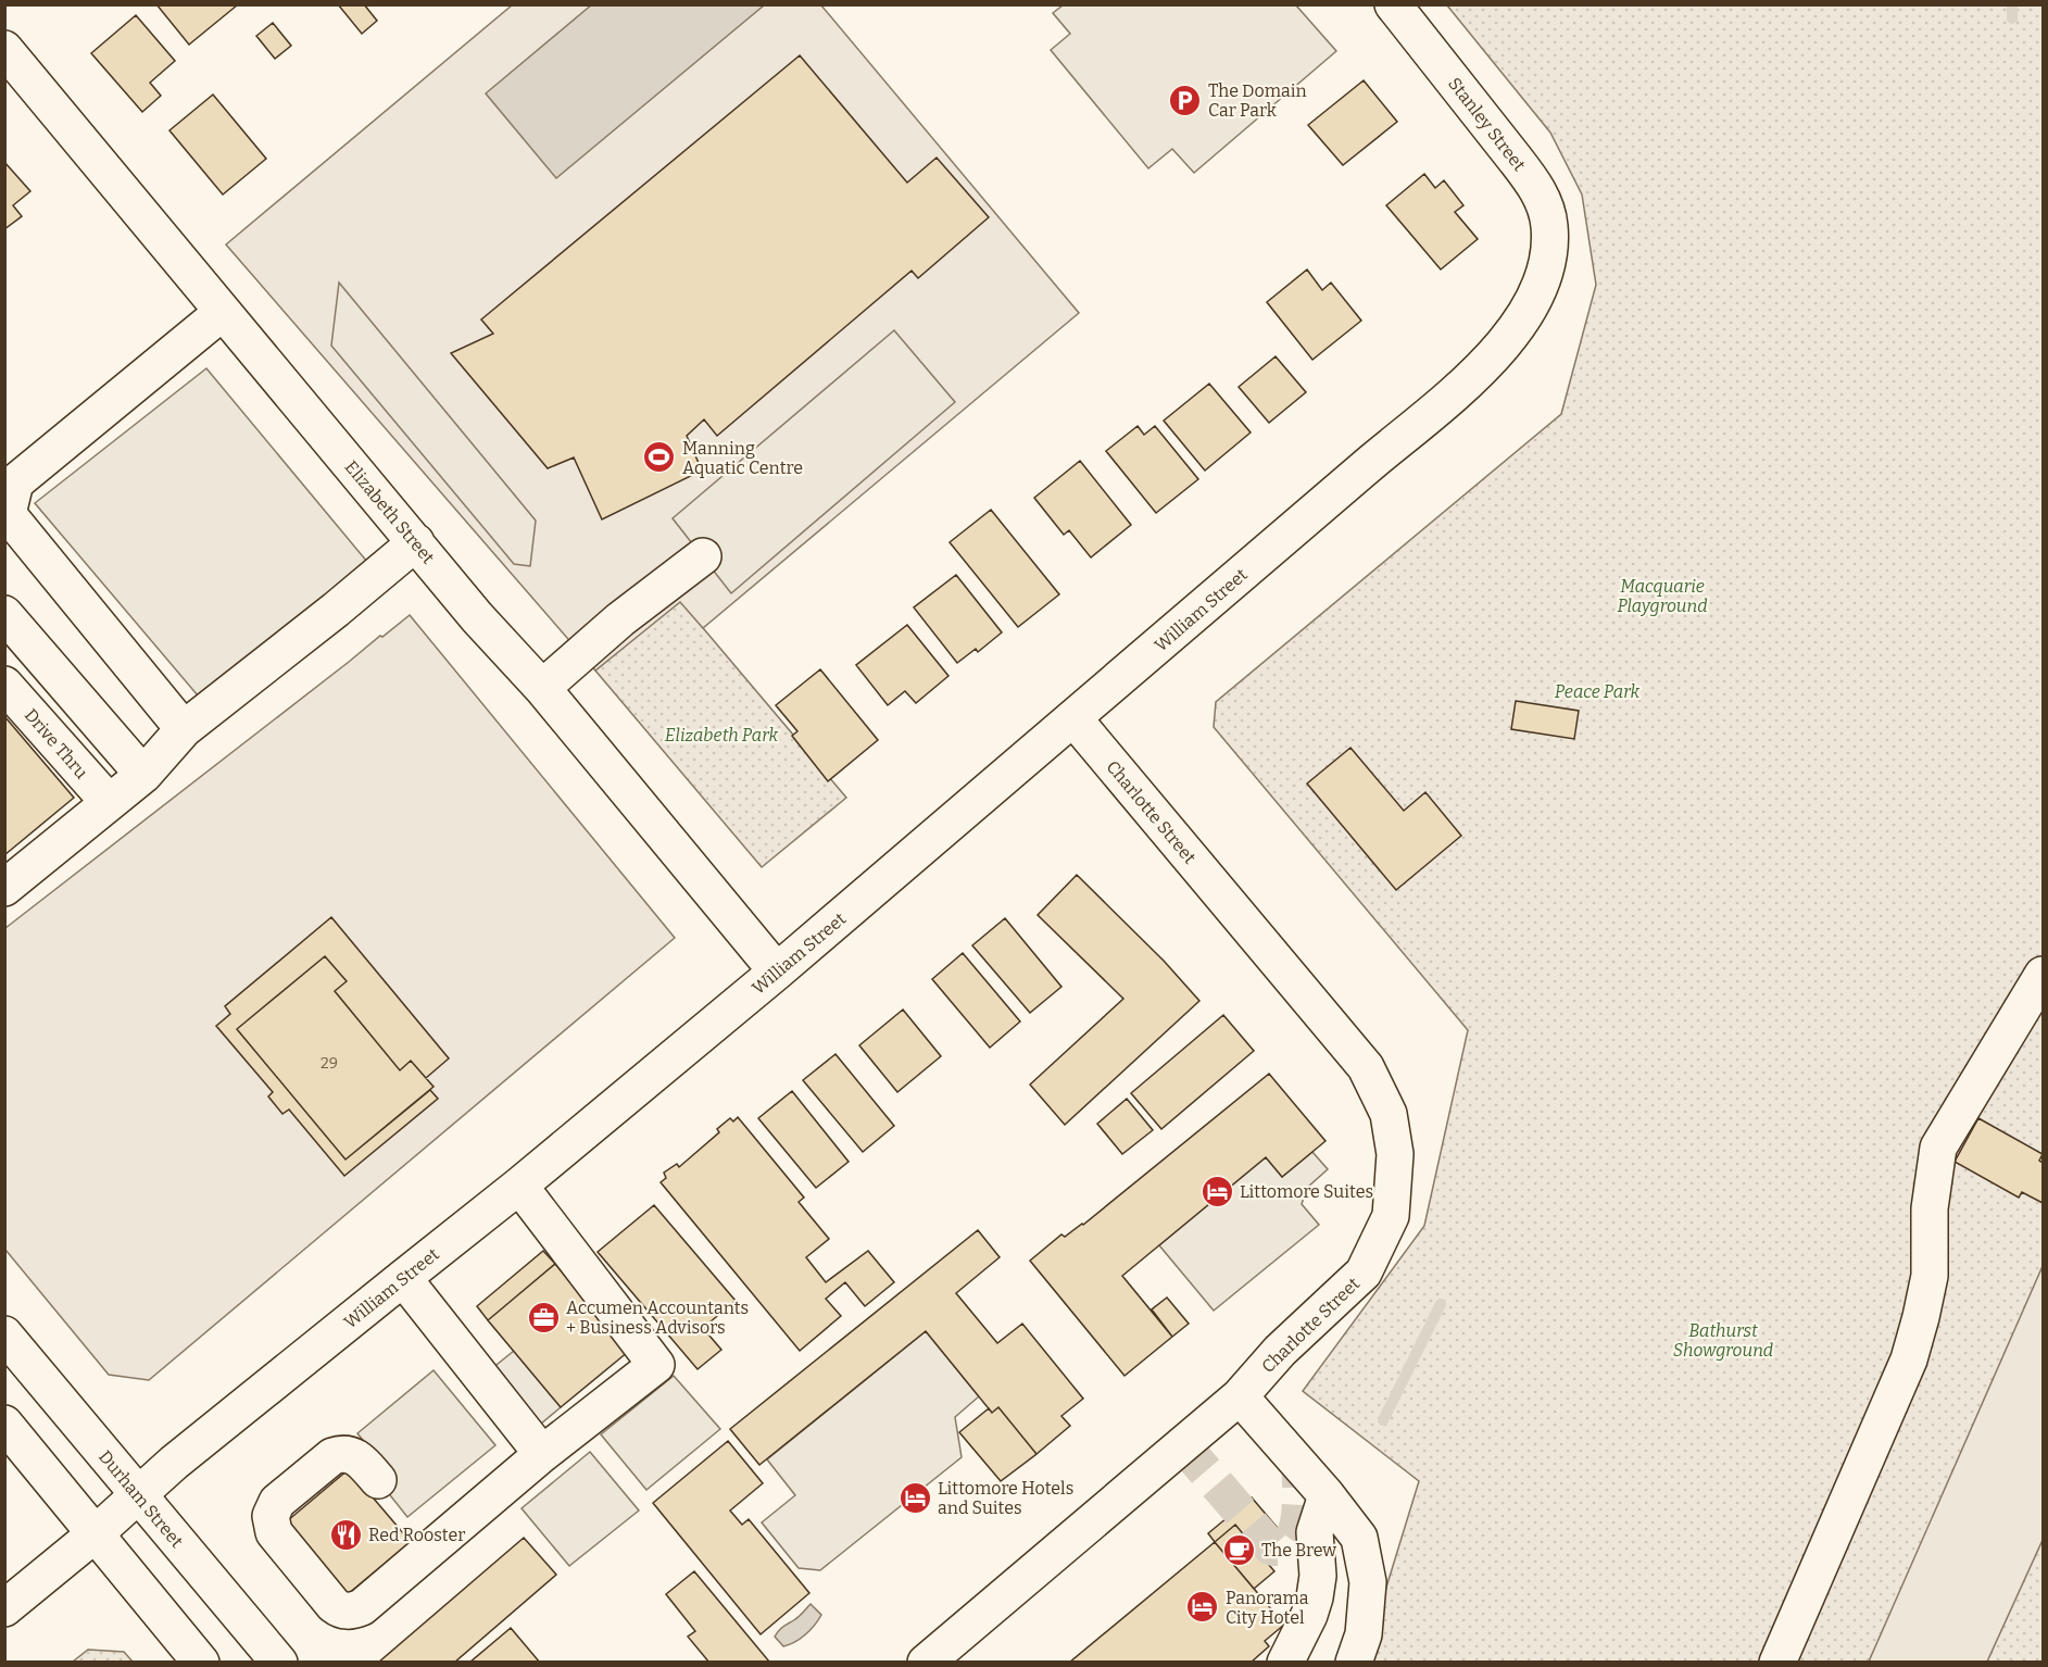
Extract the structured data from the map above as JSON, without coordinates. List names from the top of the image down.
{
  "streets": {
    "main road": [
      "Stanley Street",
      "Elizabeth Street",
      "William Street",
      "Drive Thru",
      "Charlotte Street",
      "Durham Street"
    ]
  },
  "crossings": [
    ["Stanley Street", "William Street"],
    ["Elizabeth Street", "William Street"],
    ["William Street", "Charlotte Street"],
    ["William Street", "Durham Street"]
  ],
  "parks": [
    "Macquarie Playground",
    "Peace Park",
    "Elizabeth Park",
    "Bathurst Showground"
  ],
  "places": {
    "parking": ["The Domain Car Park"],
    "sports": ["Manning Aquatic Centre"],
    "hotel": ["Littomore Suites", "Littomore Hotels and Suites", "Panorama City Hotel"],
    "office": ["Accumen Accountants + Business Advisors"],
    "restaurant": ["Red Rooster"],
    "cafe": ["The Brew"]
  },
  "house_numbers": ["29"]
}
